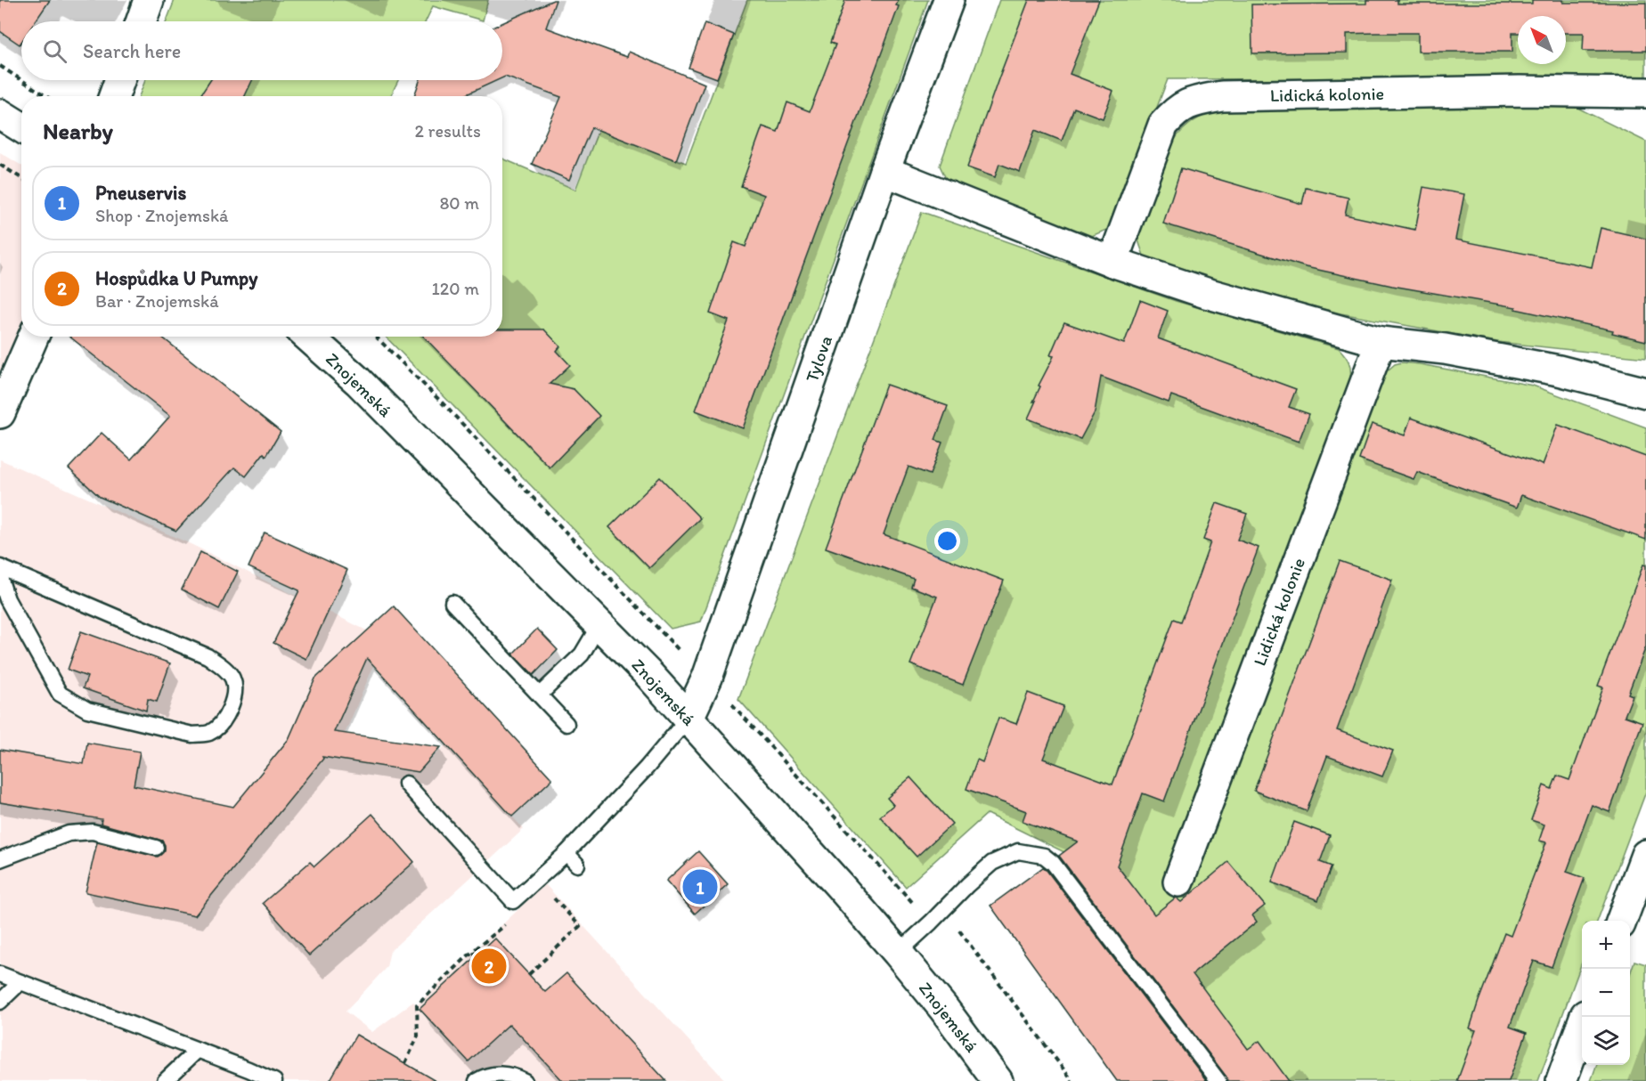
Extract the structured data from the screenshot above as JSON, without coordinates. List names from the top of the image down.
{
  "streets": {
    "street": ["Lidická kolonie", "Tylova", "Znojemská"]
  },
  "crossings": [
    ["Tylova", "Znojemská"]
  ],
  "north": "top left",
  "page": {
    "search": "Search here",
    "heading": ["Nearby", "2 results"],
    "list": [
      {
        "mark": "1",
        "name": "Pneuservis",
        "note": "Shop · Znojemská",
        "value": "80 m"
      },
      {
        "mark": "2",
        "name": "Hospůdka U Pumpy",
        "note": "Bar · Znojemská",
        "value": "120 m"
      }
    ],
    "pins": ["1", "2"],
    "map_buttons": ["+", "−"]
  }
}
